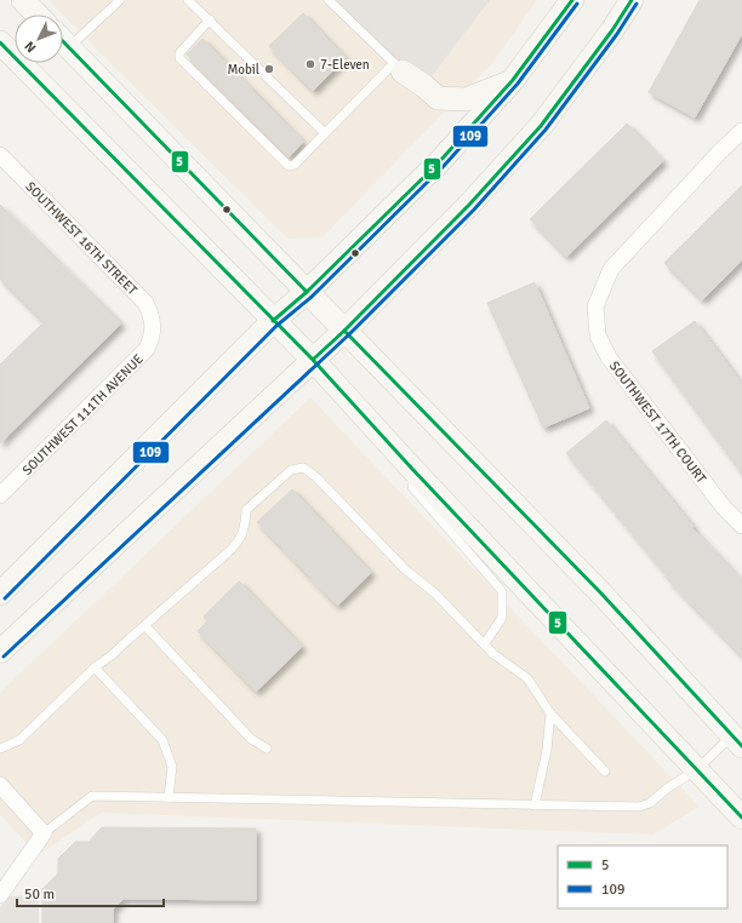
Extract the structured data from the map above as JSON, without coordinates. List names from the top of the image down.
{
  "streets": {
    "street": ["SOUTHWEST 16TH STREET", "SOUTHWEST 111TH AVENUE", "SOUTHWEST 17TH COURT"]
  },
  "crossings": [
    ["SOUTHWEST 16TH STREET", "SOUTHWEST 111TH AVENUE"]
  ],
  "places": ["7-Eleven", "Mobil"],
  "lines": ["transit line 5", "transit line 109"],
  "legend": ["5", "109"],
  "scale_bar": "50 m",
  "north": "bottom left"
}
